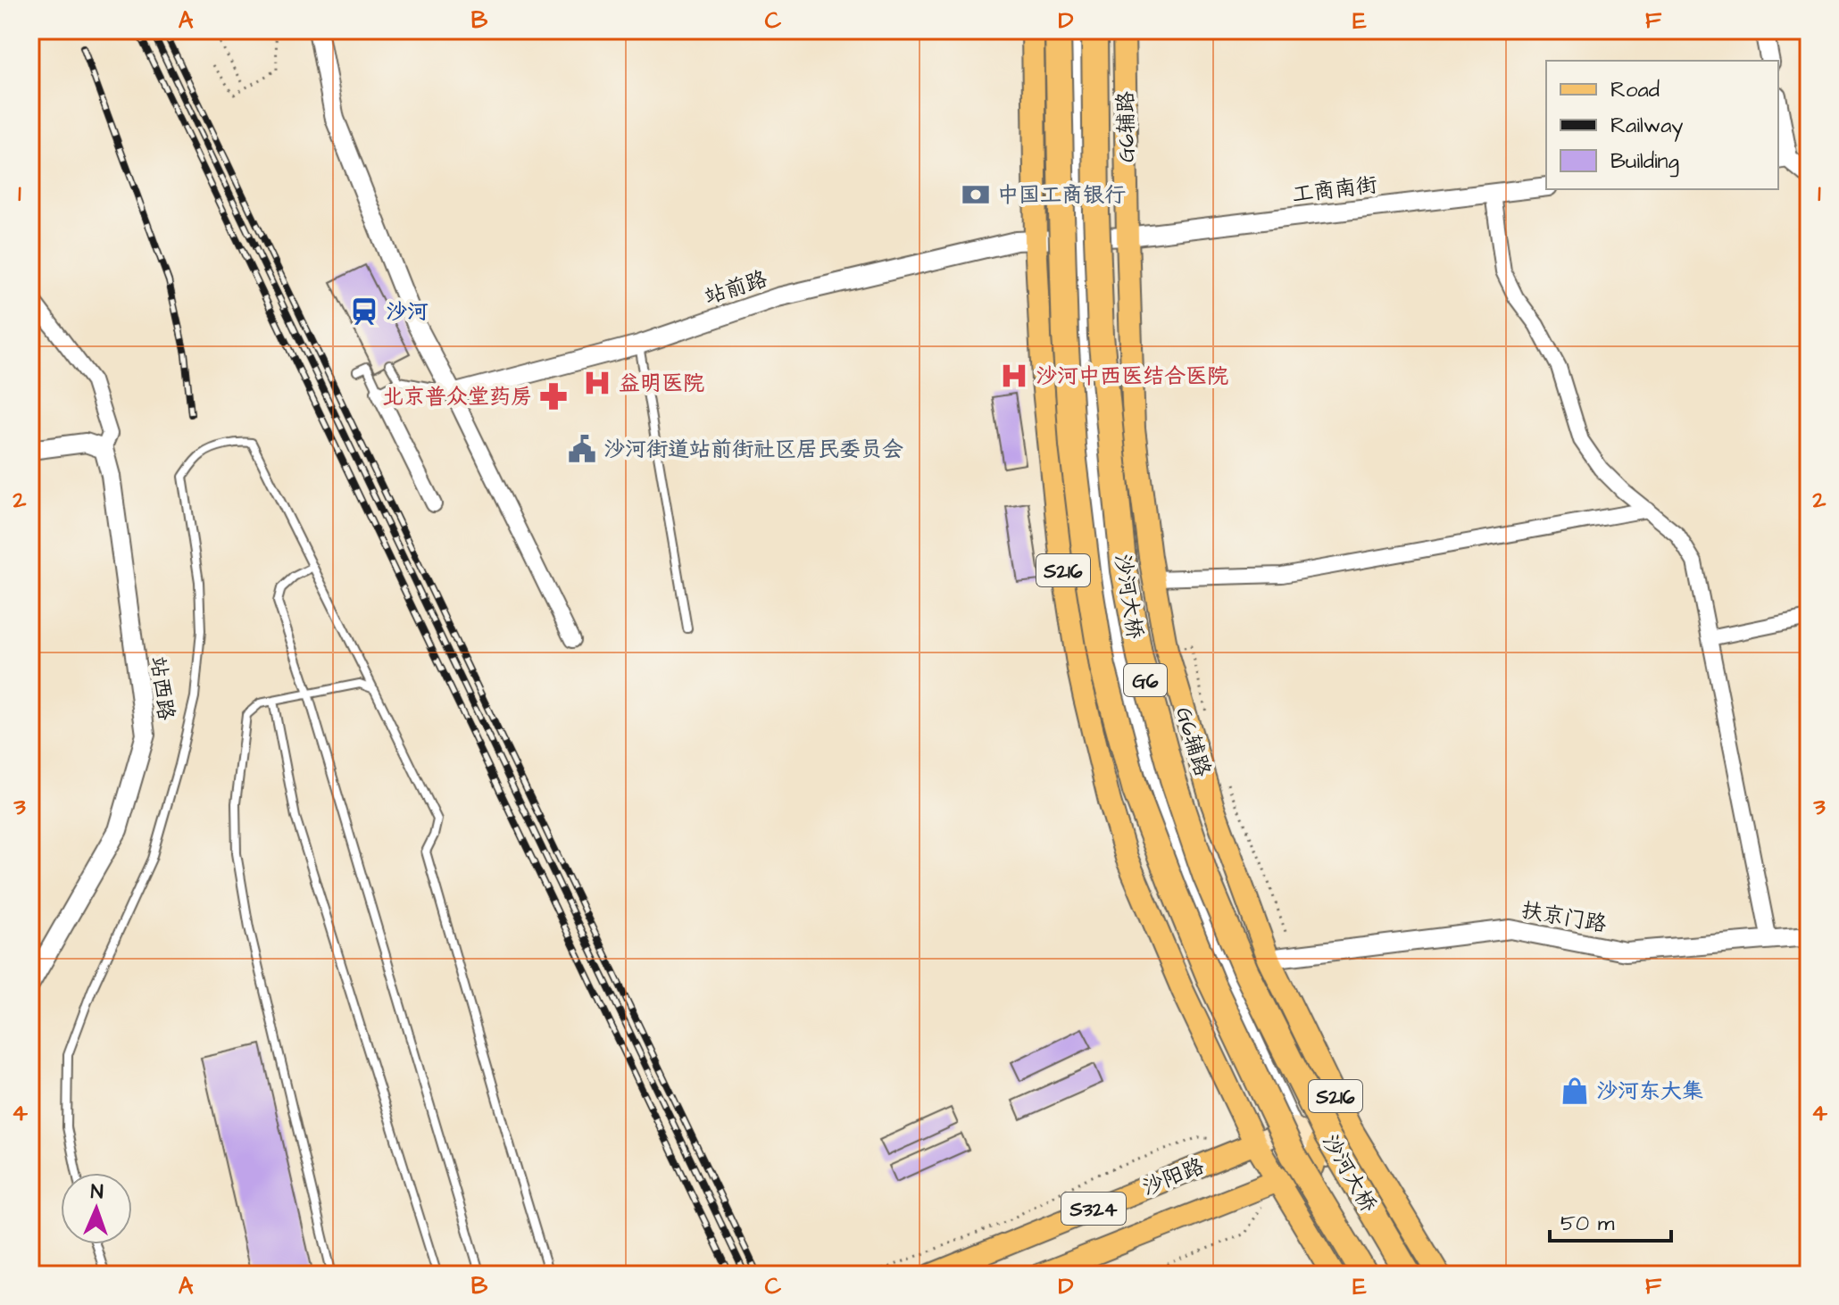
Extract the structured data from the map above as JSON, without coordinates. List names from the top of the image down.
{
  "streets": {
    "highway": ["沙河大桥", "G6"],
    "main road": [
      "G6辅路",
      "S216",
      "沙阳路",
      "S324"
    ],
    "street": [
      "工商南街",
      "站前路",
      "站西路",
      "扶京门路"
    ]
  },
  "crossings": [
    ["G6辅路", "工商南街"],
    ["G6辅路", "扶京门路"],
    ["工商南街", "站前路"],
    ["站前路", "S216"],
    ["S216", "沙阳路"]
  ],
  "places": {
    "bank": ["中国工商银行"],
    "station": ["沙河"],
    "hospital": ["沙河中西医结合医院", "益明医院"],
    "pharmacy": ["北京普众堂药房"],
    "public building": ["沙河街道站前街社区居民委员会"],
    "shop": ["沙河东大集"]
  },
  "legend": ["Road", "Railway", "Building"],
  "scale_bar": "50 m",
  "north": "top",
  "grid": {
    "columns": [
      "A",
      "B",
      "C",
      "D",
      "E",
      "F"
    ],
    "rows": [
      "1",
      "2",
      "3",
      "4"
    ]
  }
}
